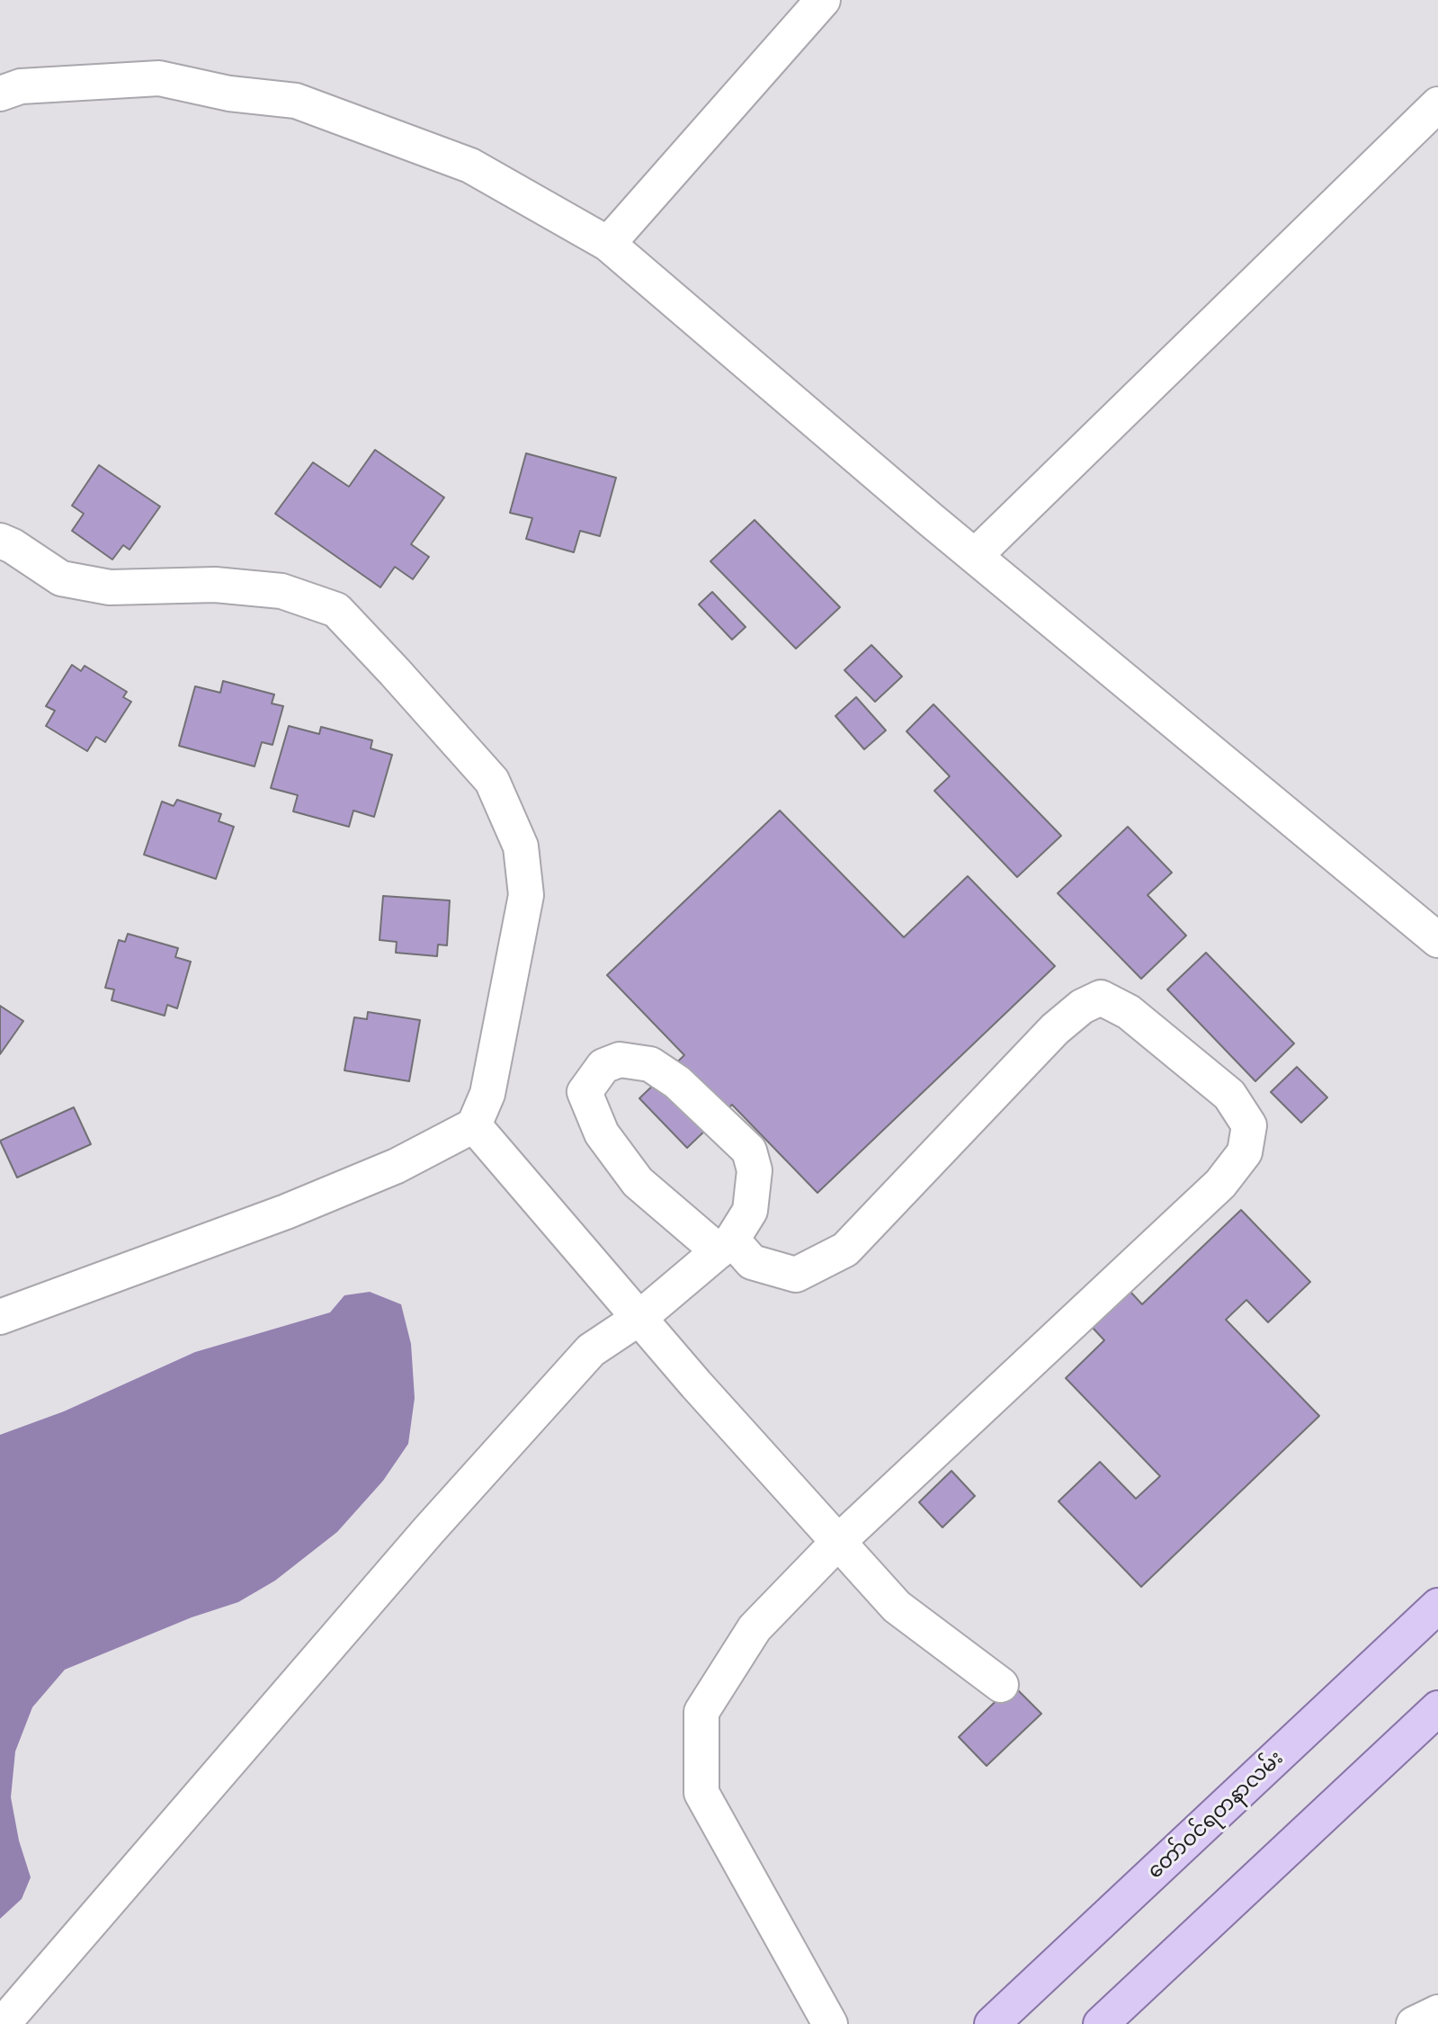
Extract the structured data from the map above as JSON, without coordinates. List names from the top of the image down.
{
  "streets": {
    "main road": ["တော်ဝင်ရတနာလမ်း"]
  }
}
